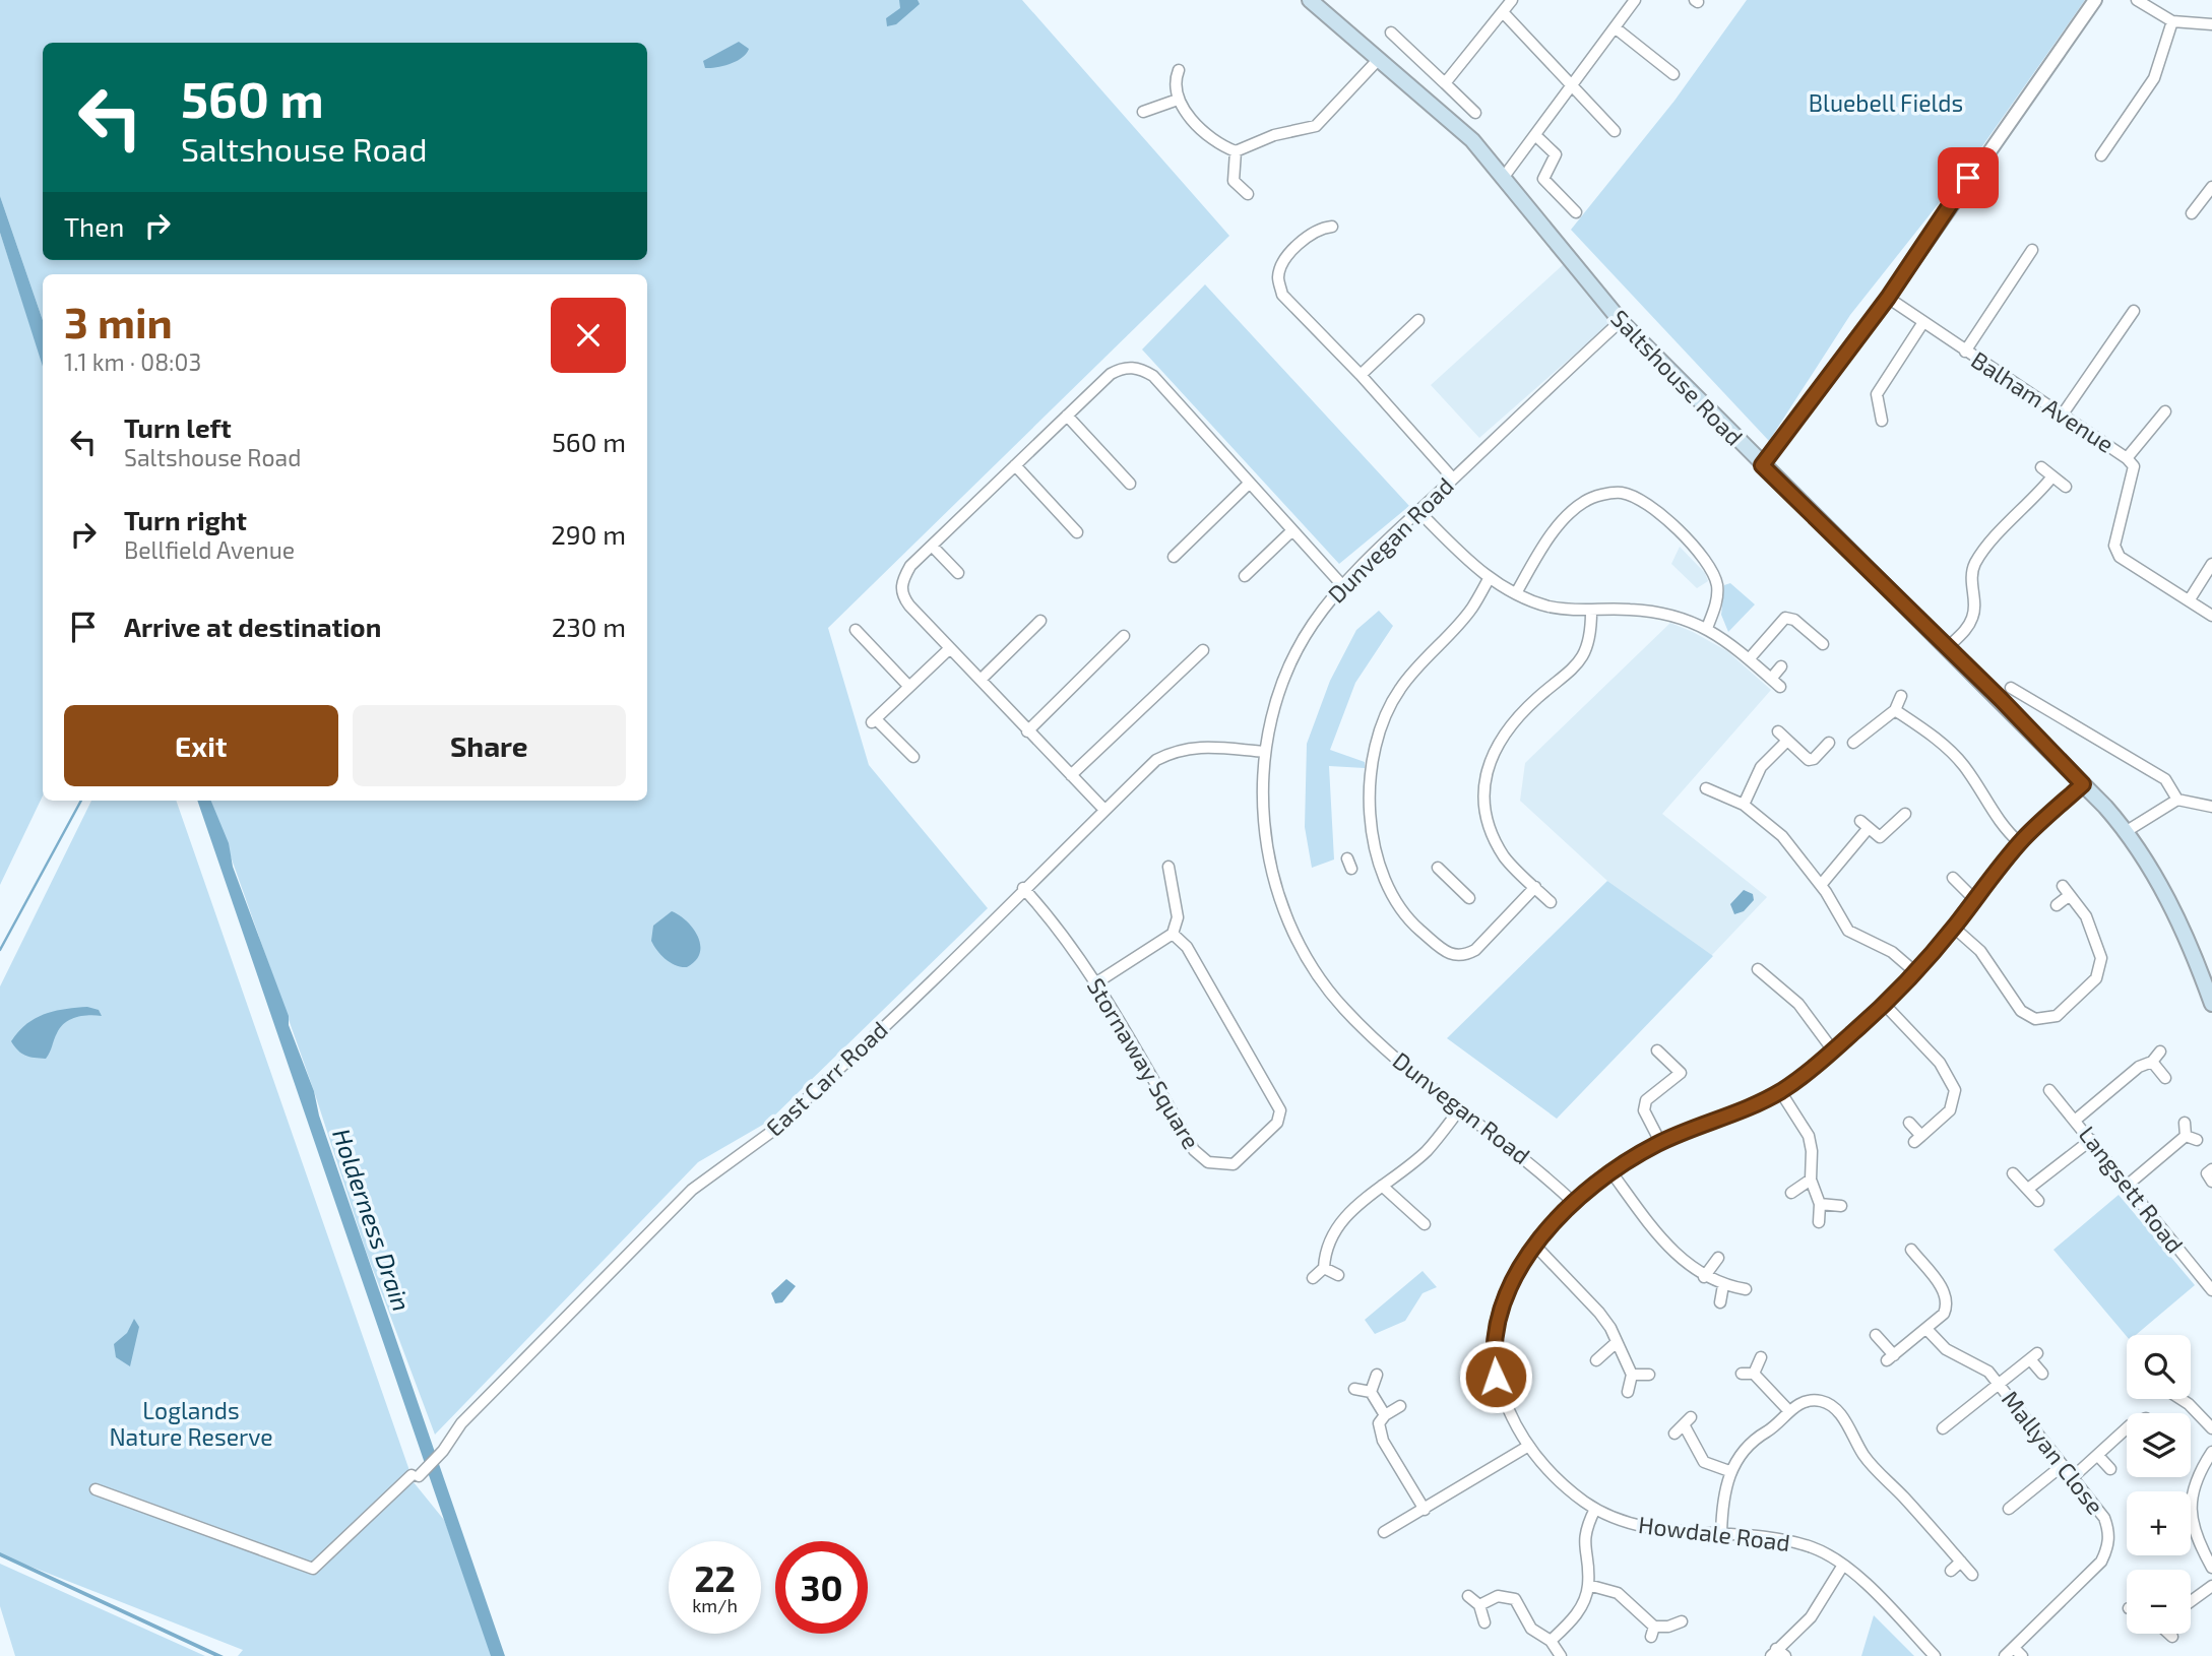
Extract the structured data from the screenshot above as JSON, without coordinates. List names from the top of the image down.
{
  "streets": {
    "main road": ["Saltshouse Road"],
    "street": [
      "Balham Avenue",
      "Dunvegan Road",
      "Stornaway Square",
      "East Carr Road",
      "Langsett Road",
      "Mallyan Close",
      "Howdale Road"
    ]
  },
  "crossings": [
    ["Saltshouse Road", "Dunvegan Road"],
    ["Saltshouse Road", "Howdale Road"],
    ["Dunvegan Road", "East Carr Road"],
    ["Dunvegan Road", "Howdale Road"],
    ["Stornaway Square", "East Carr Road"]
  ],
  "water": ["Holderness Drain"],
  "parks": ["Bluebell Fields", "Loglands Nature Reserve"],
  "page": {
    "turn": ["560 m", "Saltshouse Road"],
    "then": "Then",
    "heading": ["3 min", "1.1 km · 08:03"],
    "list": [
      {
        "name": "Turn left",
        "note": "Saltshouse Road",
        "value": "560 m"
      },
      {
        "name": "Turn right",
        "note": "Bellfield Avenue",
        "value": "290 m"
      },
      {
        "name": "Arrive at destination",
        "value": "230 m"
      }
    ],
    "buttons": ["Exit", "Share"],
    "map_buttons": ["+", "−"],
    "speed": "22 km/h",
    "limit": "30"
  }
}
